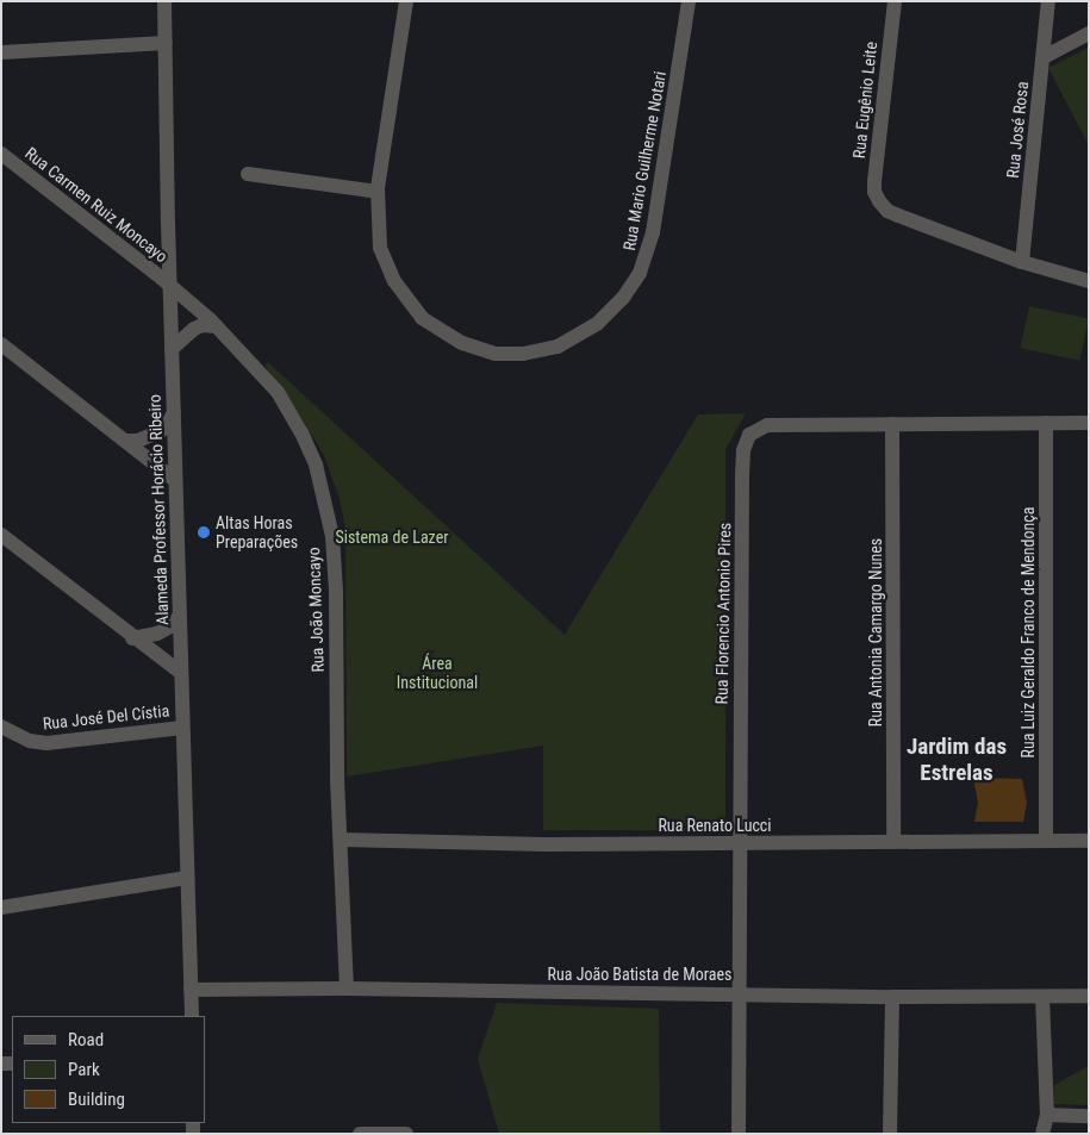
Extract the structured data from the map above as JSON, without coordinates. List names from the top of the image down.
{
  "streets": {
    "street": [
      "Rua Eugênio Leite",
      "Rua José Rosa",
      "Rua Mario Guilherme Notari",
      "Rua Carmen Ruiz Moncayo",
      "Alameda Professor Horácio Ribeiro",
      "Rua João Moncayo",
      "Rua Florencio Antonio Pires",
      "Rua Antonia Camargo Nunes",
      "Rua Luiz Geraldo Franco de Mendonça",
      "Rua José Del Cístia",
      "Rua Renato Lucci",
      "Rua João Batista de Moraes"
    ]
  },
  "crossings": [
    ["Rua Eugênio Leite", "Rua José Rosa"],
    ["Rua Carmen Ruiz Moncayo", "Alameda Professor Horácio Ribeiro"],
    ["Rua Carmen Ruiz Moncayo", "Rua João Moncayo"],
    ["Alameda Professor Horácio Ribeiro", "Rua João Moncayo"],
    ["Alameda Professor Horácio Ribeiro", "Rua José Del Cístia"],
    ["Alameda Professor Horácio Ribeiro", "Rua João Batista de Moraes"],
    ["Rua João Moncayo", "Rua Renato Lucci"],
    ["Rua João Moncayo", "Rua João Batista de Moraes"],
    ["Rua Florencio Antonio Pires", "Rua Antonia Camargo Nunes"],
    ["Rua Florencio Antonio Pires", "Rua Luiz Geraldo Franco de Mendonça"],
    ["Rua Florencio Antonio Pires", "Rua Renato Lucci"],
    ["Rua Florencio Antonio Pires", "Rua João Batista de Moraes"],
    ["Rua Antonia Camargo Nunes", "Rua Renato Lucci"],
    ["Rua Luiz Geraldo Franco de Mendonça", "Rua Renato Lucci"]
  ],
  "districts": ["Jardim das Estrelas"],
  "parks": ["Sistema de Lazer", "Área Institucional"],
  "places": ["Altas Horas Preparações"],
  "legend": ["Road", "Park", "Building"]
}
